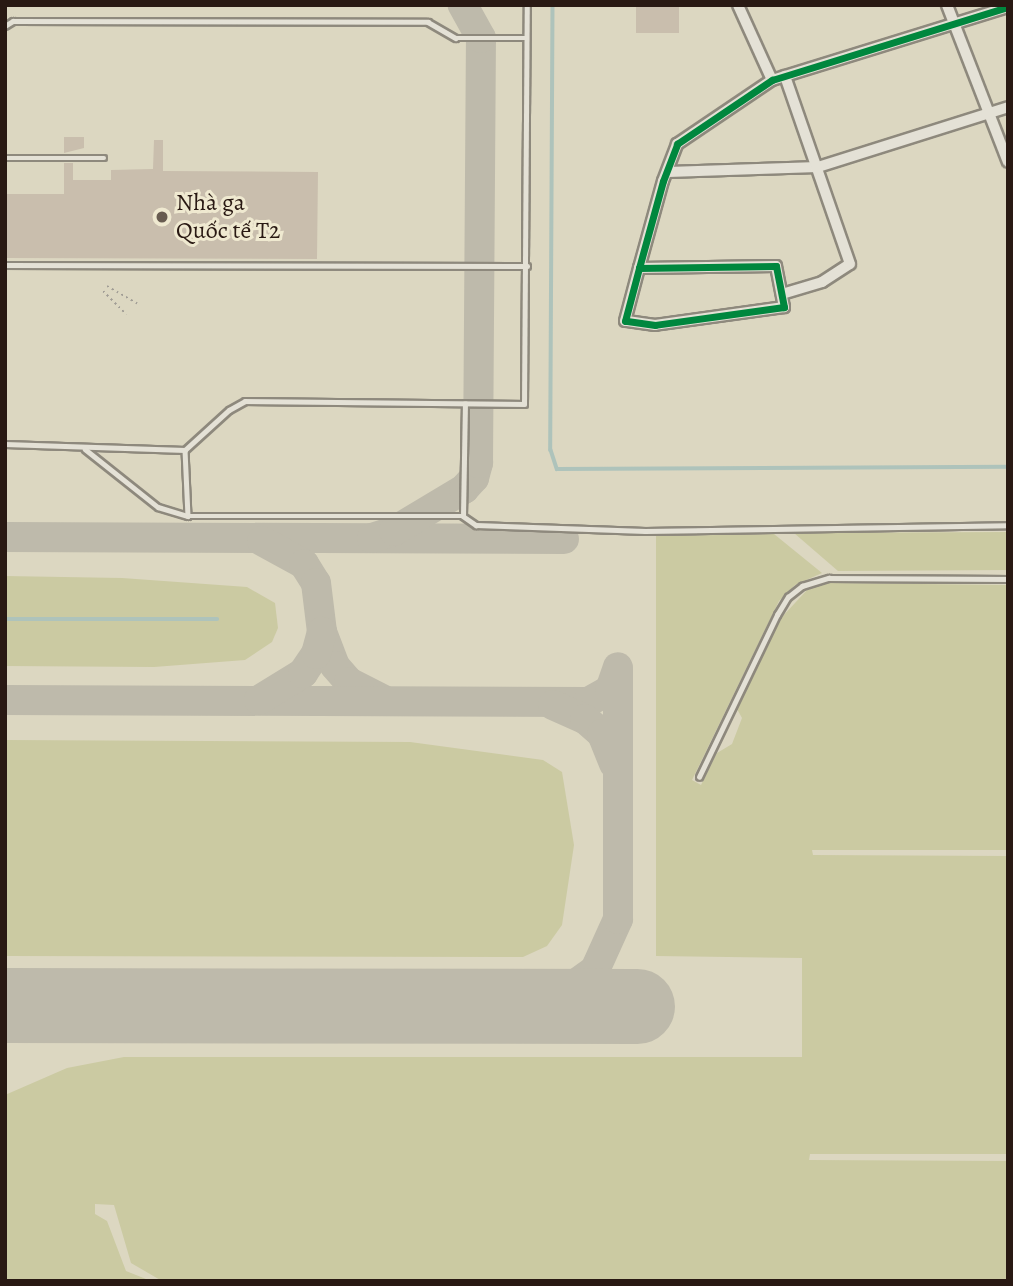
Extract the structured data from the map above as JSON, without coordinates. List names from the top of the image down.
{
  "places": ["Nhà ga Quốc tế T2"]
}
